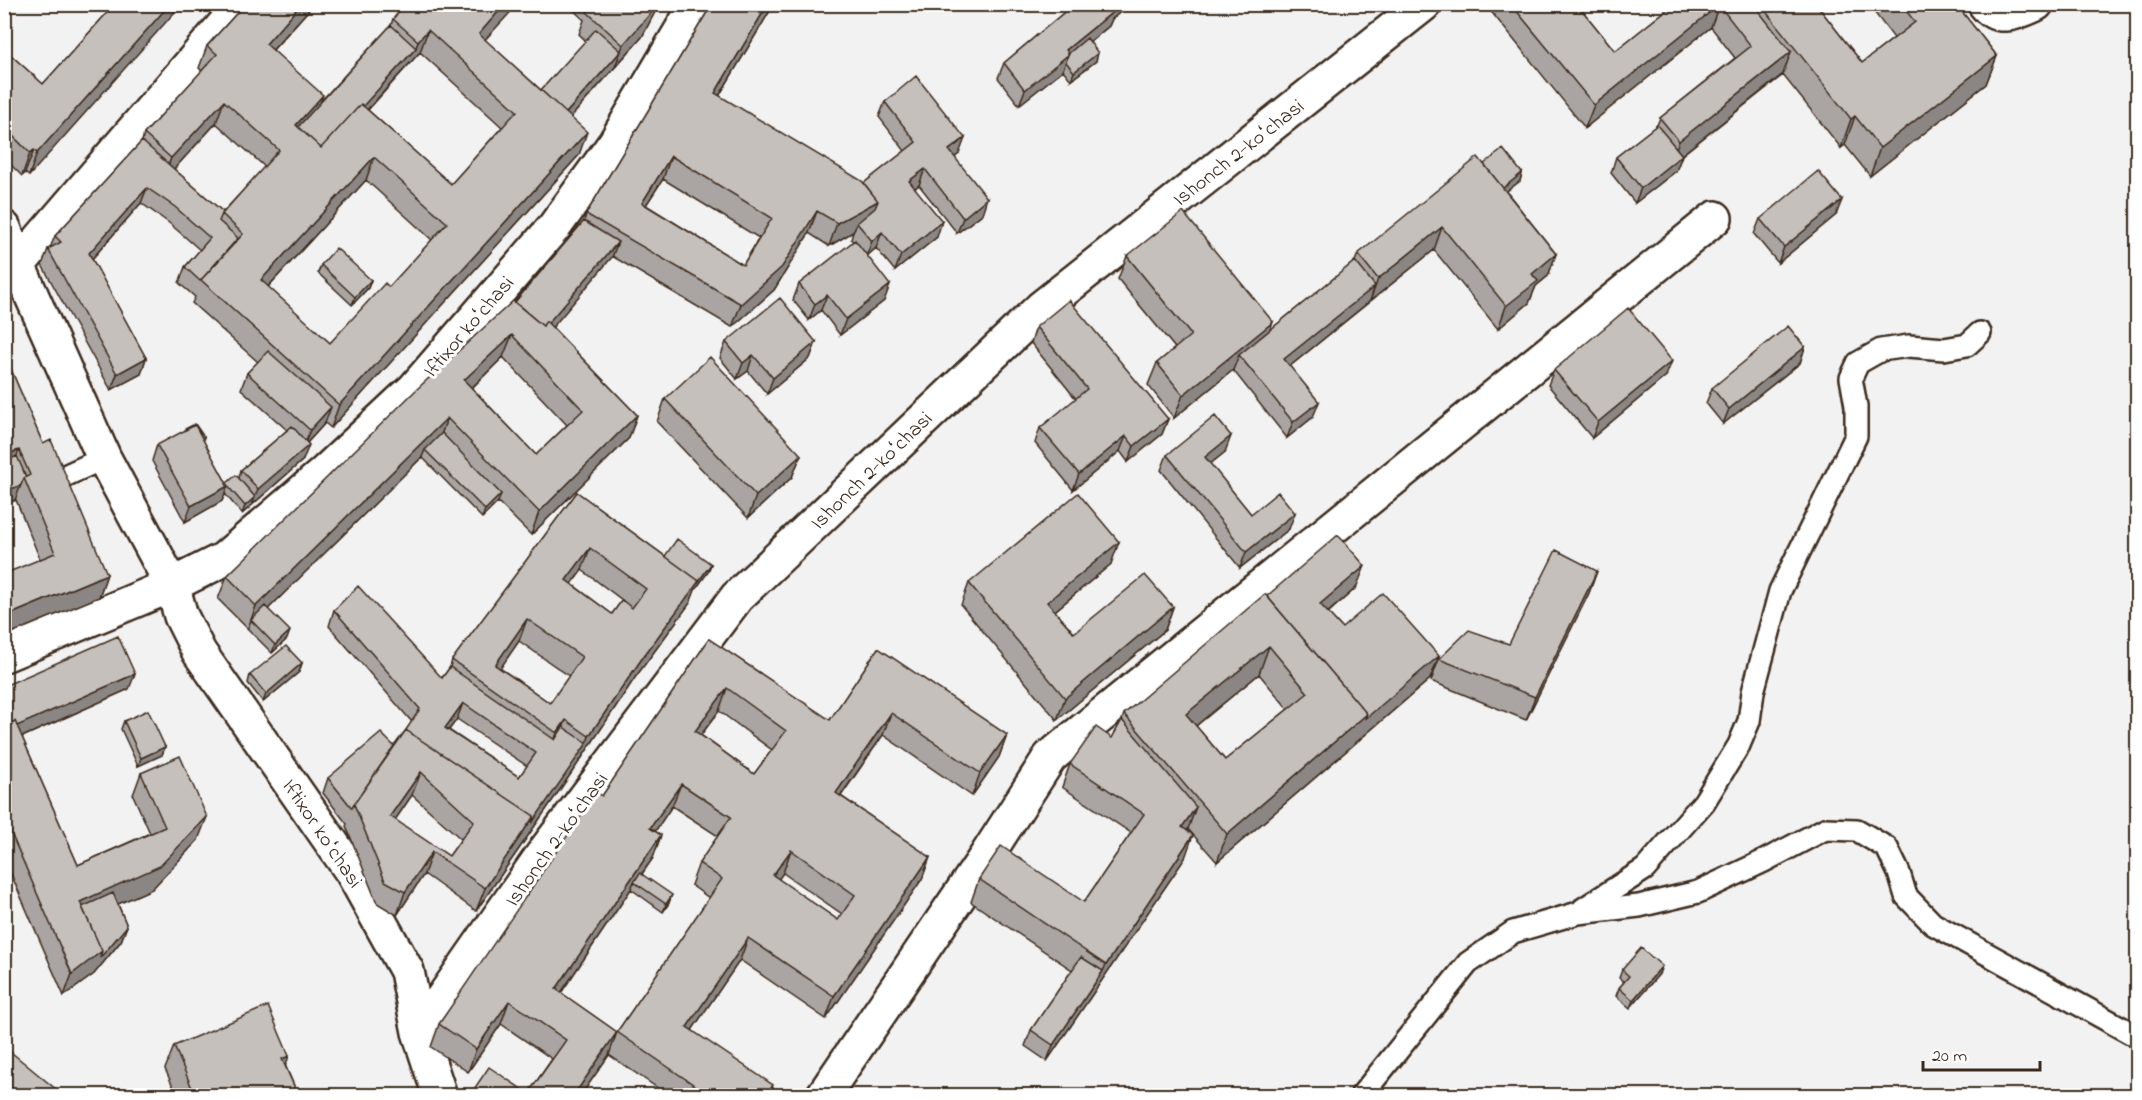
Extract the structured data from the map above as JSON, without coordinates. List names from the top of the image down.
{
  "streets": {
    "street": ["Ishonch 2-koʻchasi", "Iftixor koʻchasi"]
  },
  "crossings": [
    ["Ishonch 2-koʻchasi", "Iftixor koʻchasi"]
  ],
  "scale_bar": "20 m"
}
